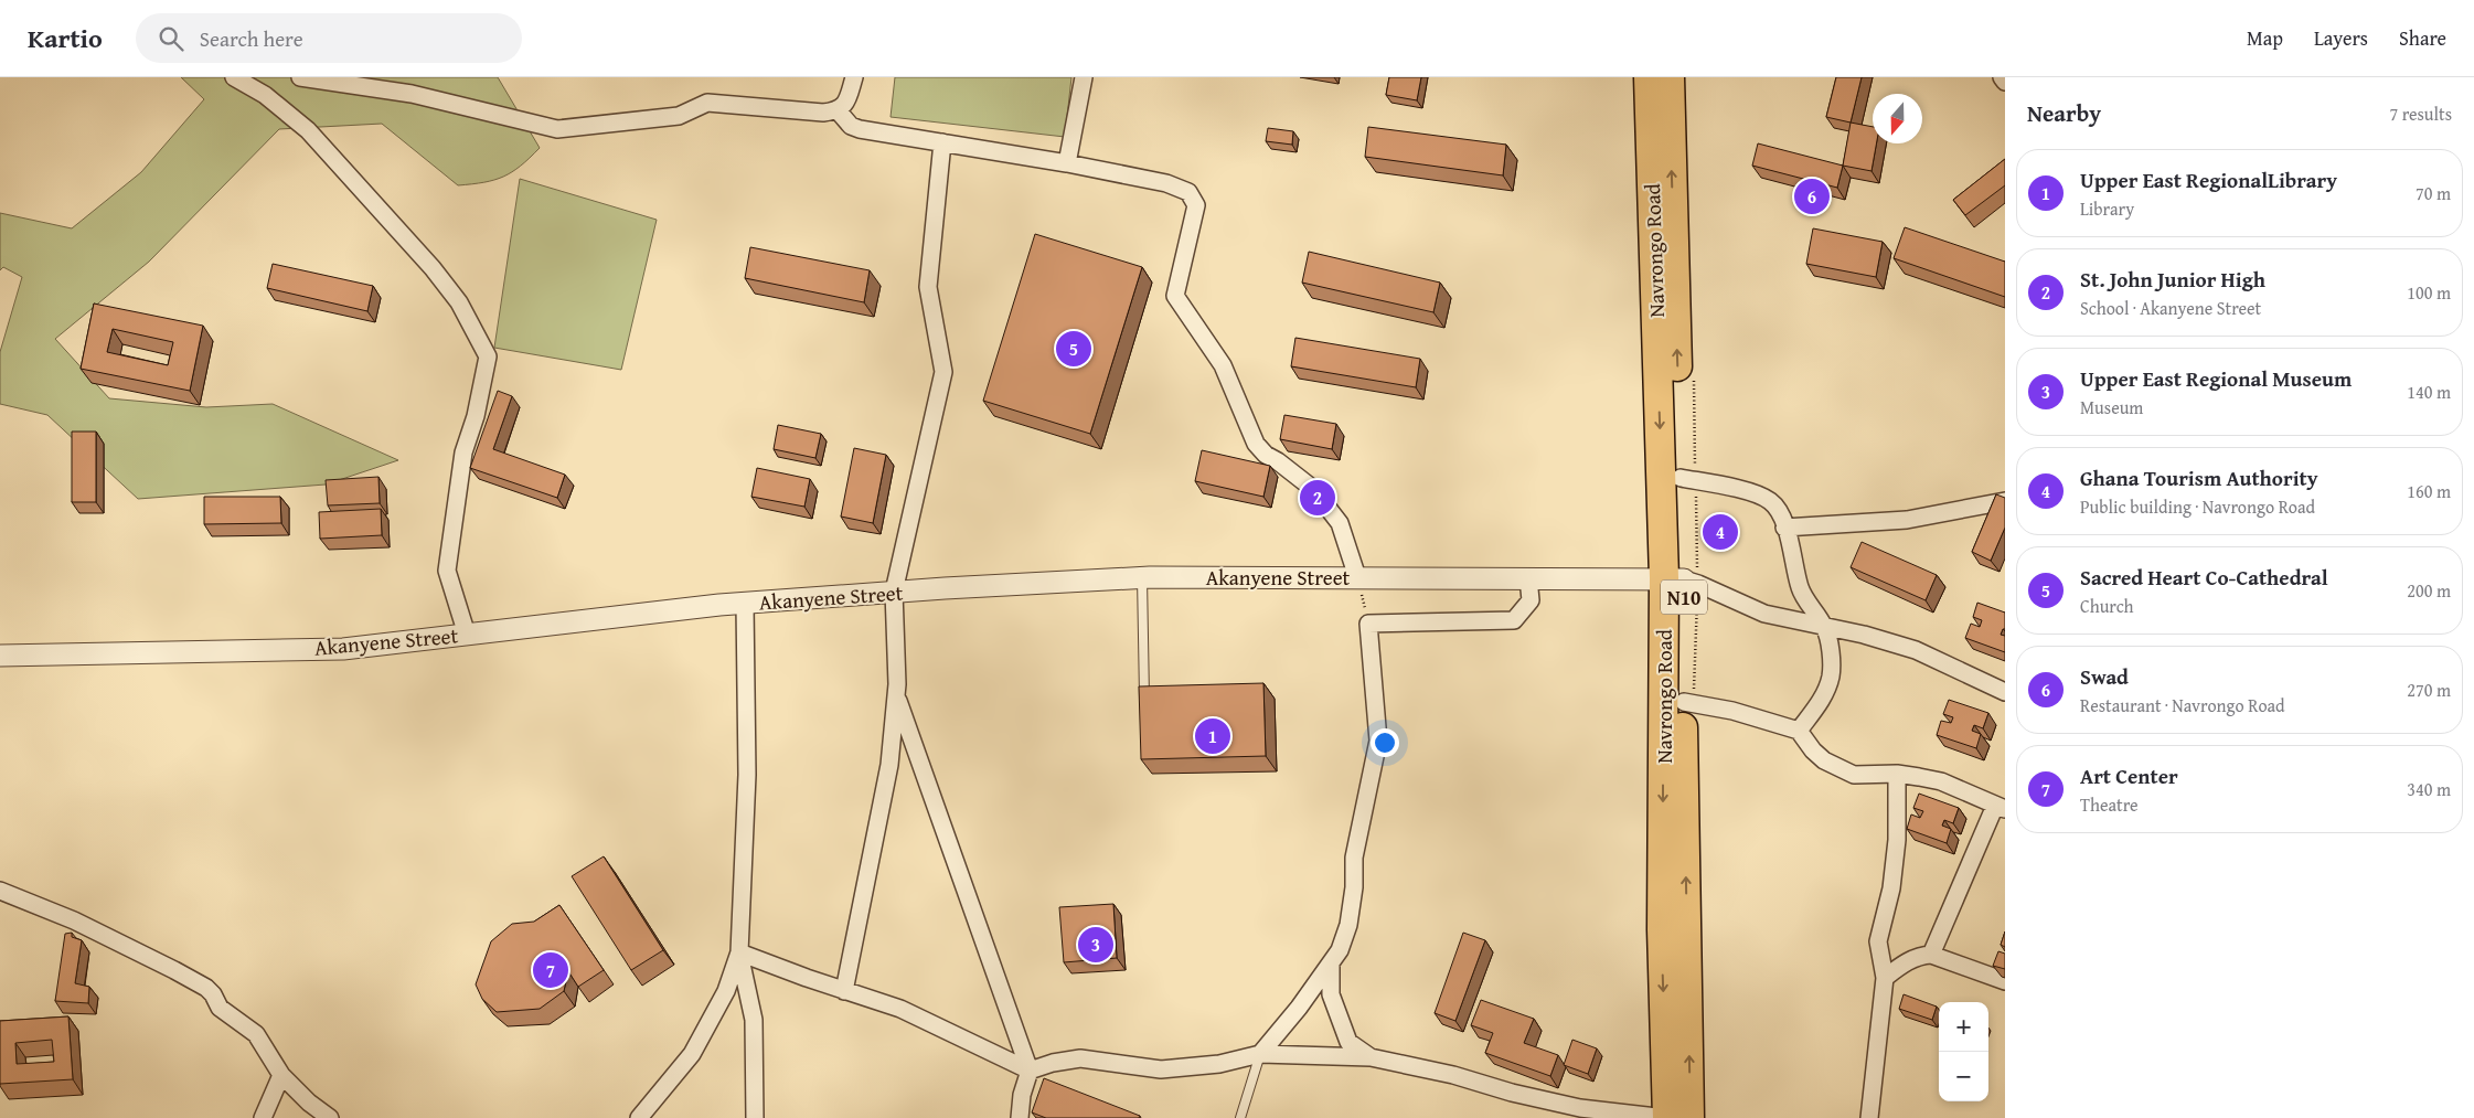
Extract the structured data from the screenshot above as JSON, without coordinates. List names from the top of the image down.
{
  "streets": {
    "highway": ["Navrongo Road", "N10"],
    "street": ["Akanyene Street"]
  },
  "crossings": [
    ["Navrongo Road", "Akanyene Street"]
  ],
  "north": "bottom",
  "page": {
    "header": "Kartio",
    "search": "Search here",
    "nav": ["Map", "Layers", "Share"],
    "heading": ["Nearby", "7 results"],
    "list": [
      {
        "mark": "1",
        "name": "Upper East RegionalLibrary",
        "note": "Library",
        "value": "70 m"
      },
      {
        "mark": "2",
        "name": "St. John Junior High",
        "note": "School · Akanyene Street",
        "value": "100 m"
      },
      {
        "mark": "3",
        "name": "Upper East Regional Museum",
        "note": "Museum",
        "value": "140 m"
      },
      {
        "mark": "4",
        "name": "Ghana Tourism Authority",
        "note": "Public building · Navrongo Road",
        "value": "160 m"
      },
      {
        "mark": "5",
        "name": "Sacred Heart Co-Cathedral",
        "note": "Church",
        "value": "200 m"
      },
      {
        "mark": "6",
        "name": "Swad",
        "note": "Restaurant · Navrongo Road",
        "value": "270 m"
      },
      {
        "mark": "7",
        "name": "Art Center",
        "note": "Theatre",
        "value": "340 m"
      }
    ],
    "pins": [
      "6",
      "5",
      "2",
      "4",
      "1",
      "3",
      "7"
    ],
    "map_buttons": ["+", "−"]
  }
}
